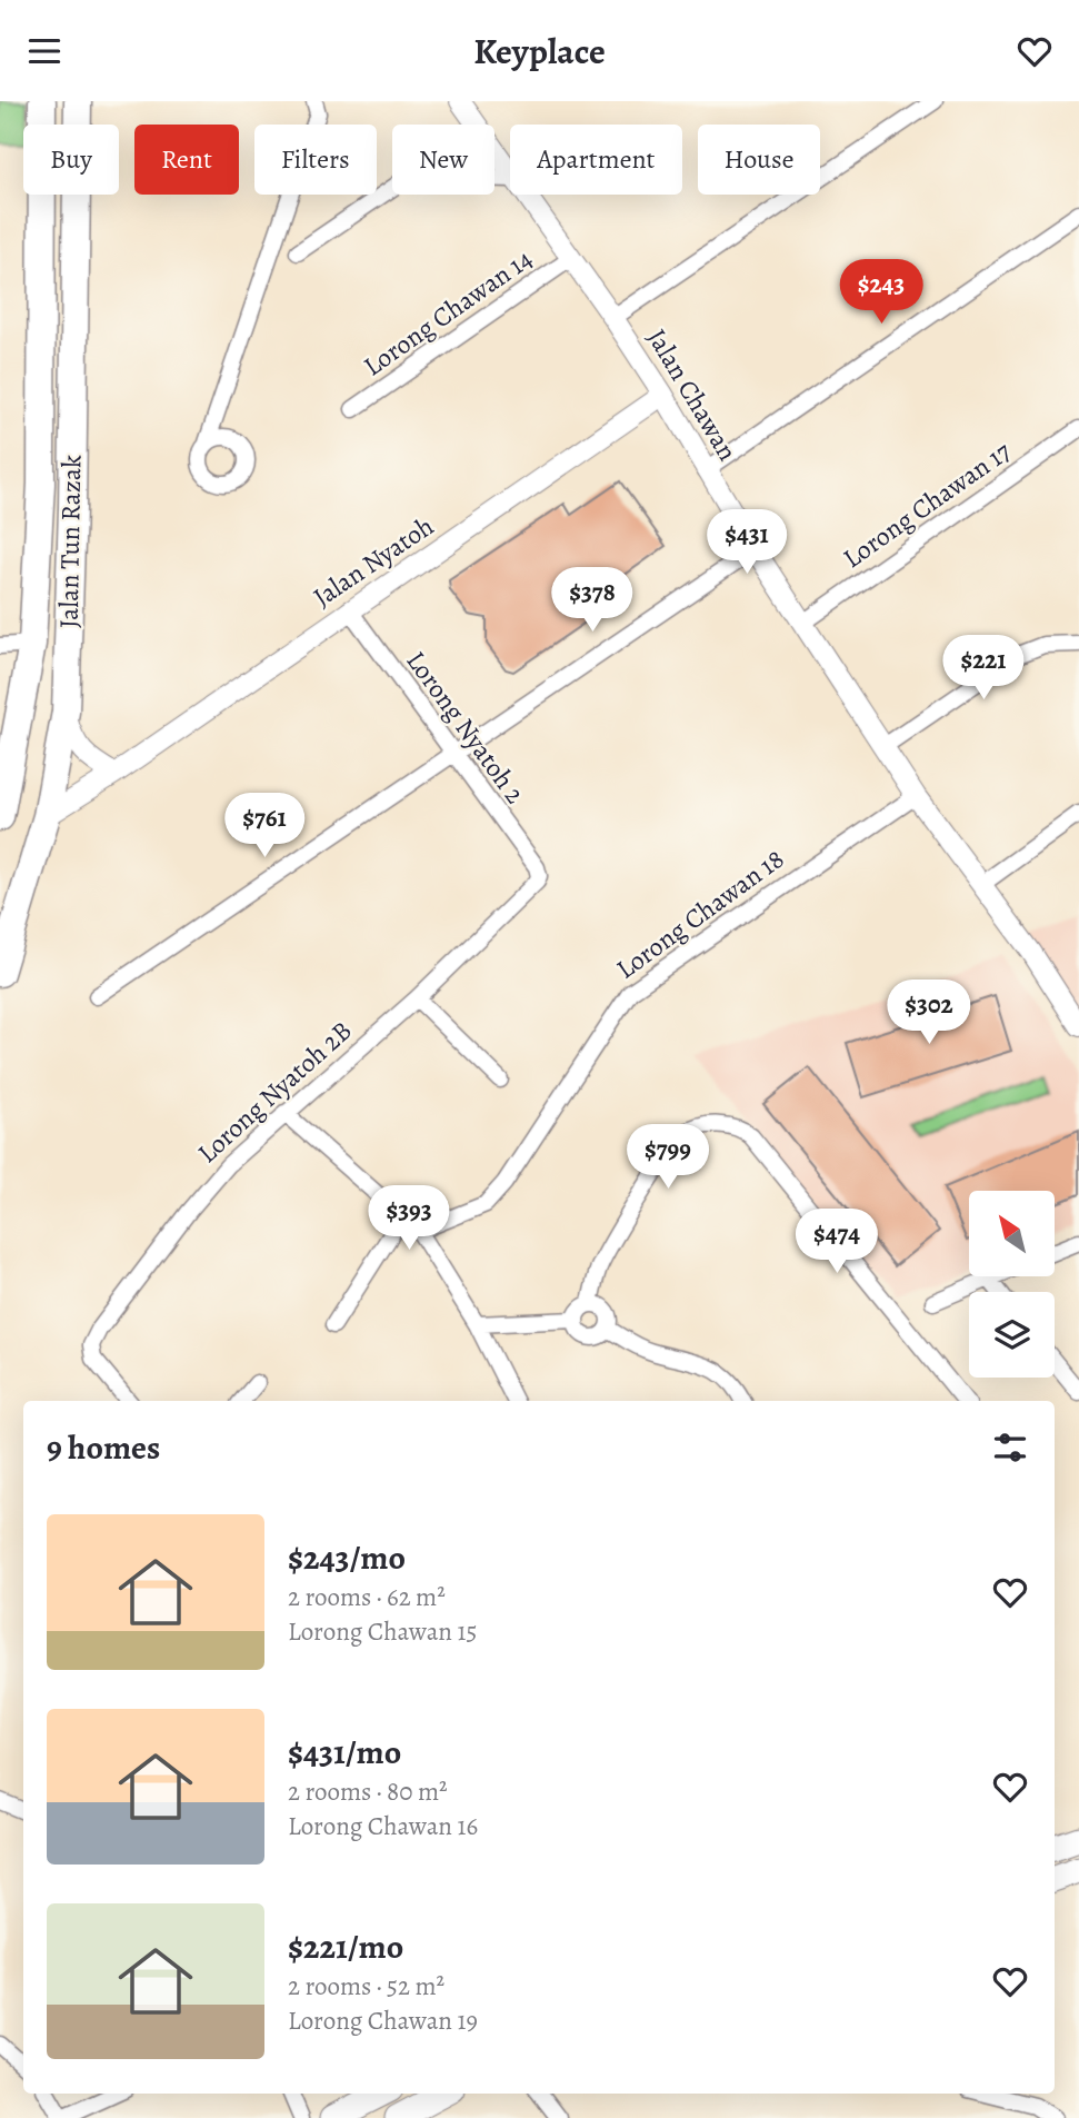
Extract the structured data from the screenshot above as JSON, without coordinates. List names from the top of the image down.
{
  "streets": {
    "highway": ["Jalan Tun Razak"],
    "street": [
      "Lorong Chawan 14",
      "Jalan Chawan",
      "Lorong Chawan 17",
      "Jalan Nyatoh",
      "Lorong Nyatoh 2",
      "Lorong Chawan 18",
      "Lorong Nyatoh 2B"
    ]
  },
  "crossings": [
    ["Lorong Chawan 14", "Jalan Chawan"],
    ["Jalan Chawan", "Lorong Chawan 17"],
    ["Jalan Chawan", "Jalan Nyatoh"],
    ["Jalan Chawan", "Lorong Chawan 18"],
    ["Jalan Tun Razak", "Jalan Nyatoh"],
    ["Jalan Nyatoh", "Lorong Nyatoh 2"],
    ["Lorong Nyatoh 2", "Lorong Nyatoh 2B"]
  ],
  "north": "top left",
  "page": {
    "header": "Keyplace",
    "chip": [
      "Buy",
      "Rent",
      "Filters",
      "New",
      "Apartment",
      "House"
    ],
    "price": [
      "$243",
      "$431",
      "$378",
      "$221",
      "$761",
      "$302",
      "$799",
      "$393",
      "$474"
    ],
    "heading": "9 homes",
    "list": [
      {
        "name": "$243/mo",
        "note": "2 rooms · 62 m² · Lorong Chawan 15"
      },
      {
        "name": "$431/mo",
        "note": "2 rooms · 80 m² · Lorong Chawan 16"
      },
      {
        "name": "$221/mo",
        "note": "2 rooms · 52 m² · Lorong Chawan 19"
      }
    ]
  }
}
